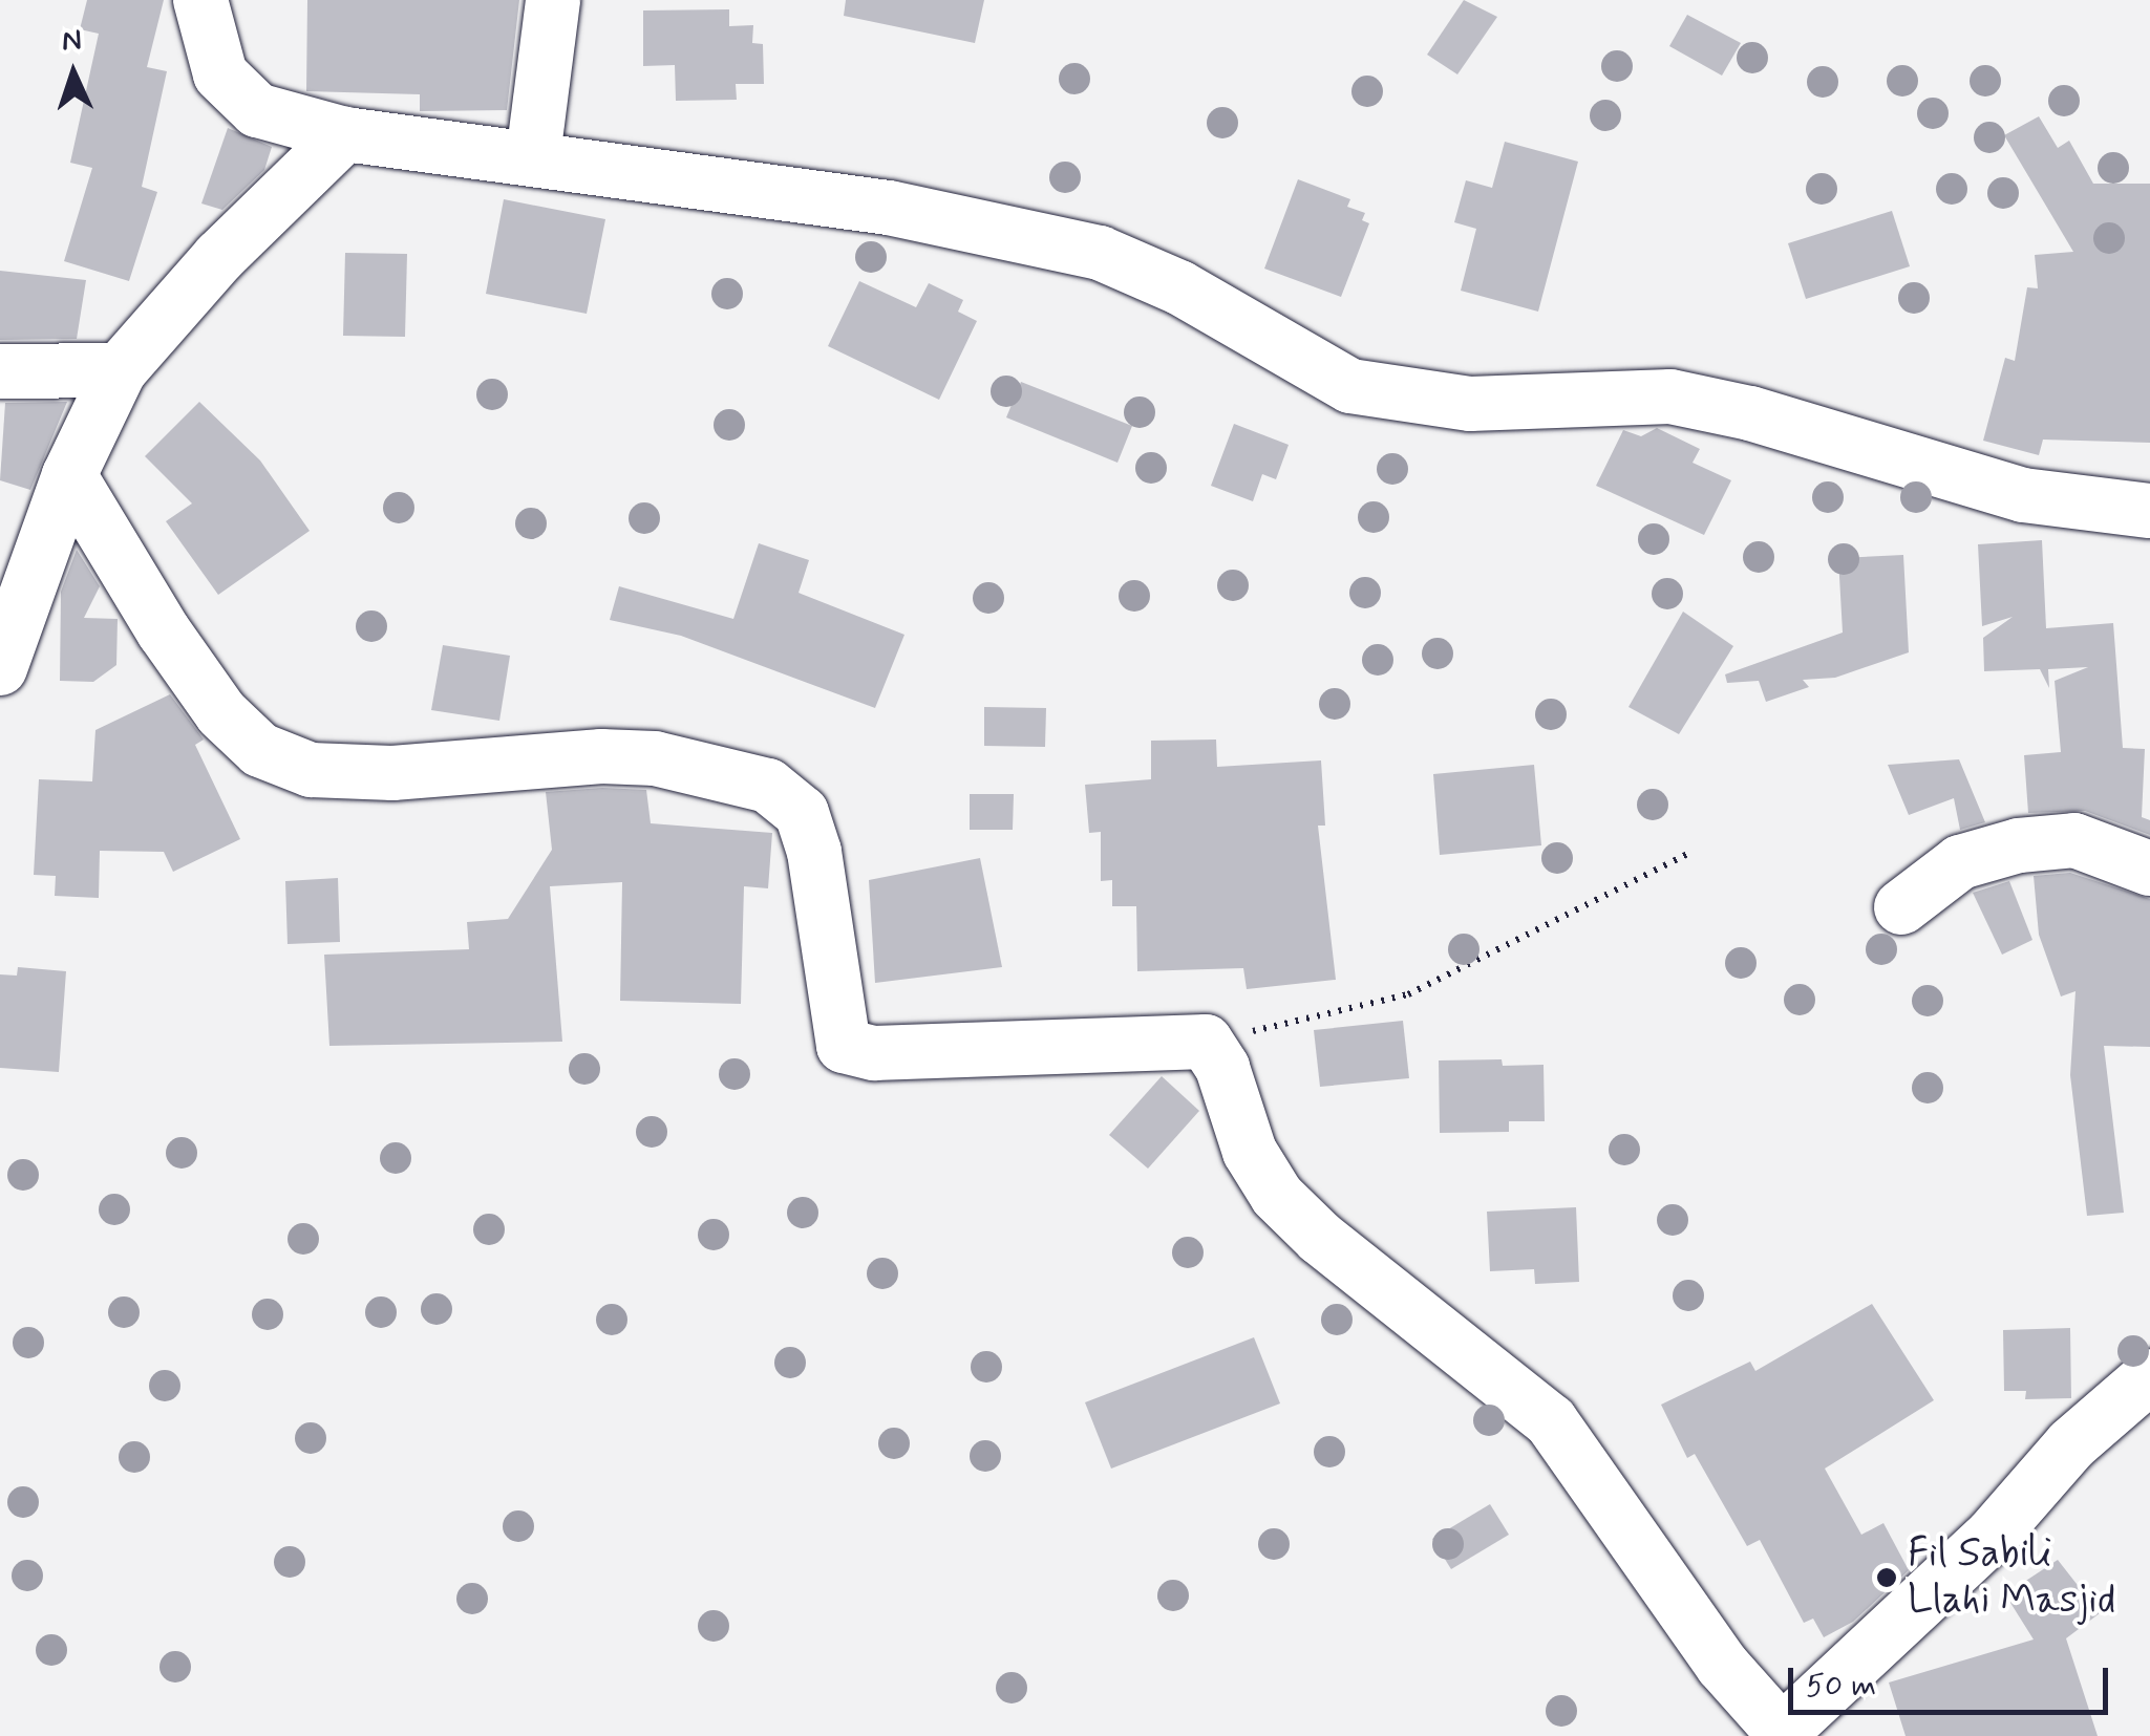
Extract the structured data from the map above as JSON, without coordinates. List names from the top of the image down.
{
  "places": ["Fil Sabili Llahi Masjid"],
  "scale_bar": "50 m",
  "north": "top"
}
